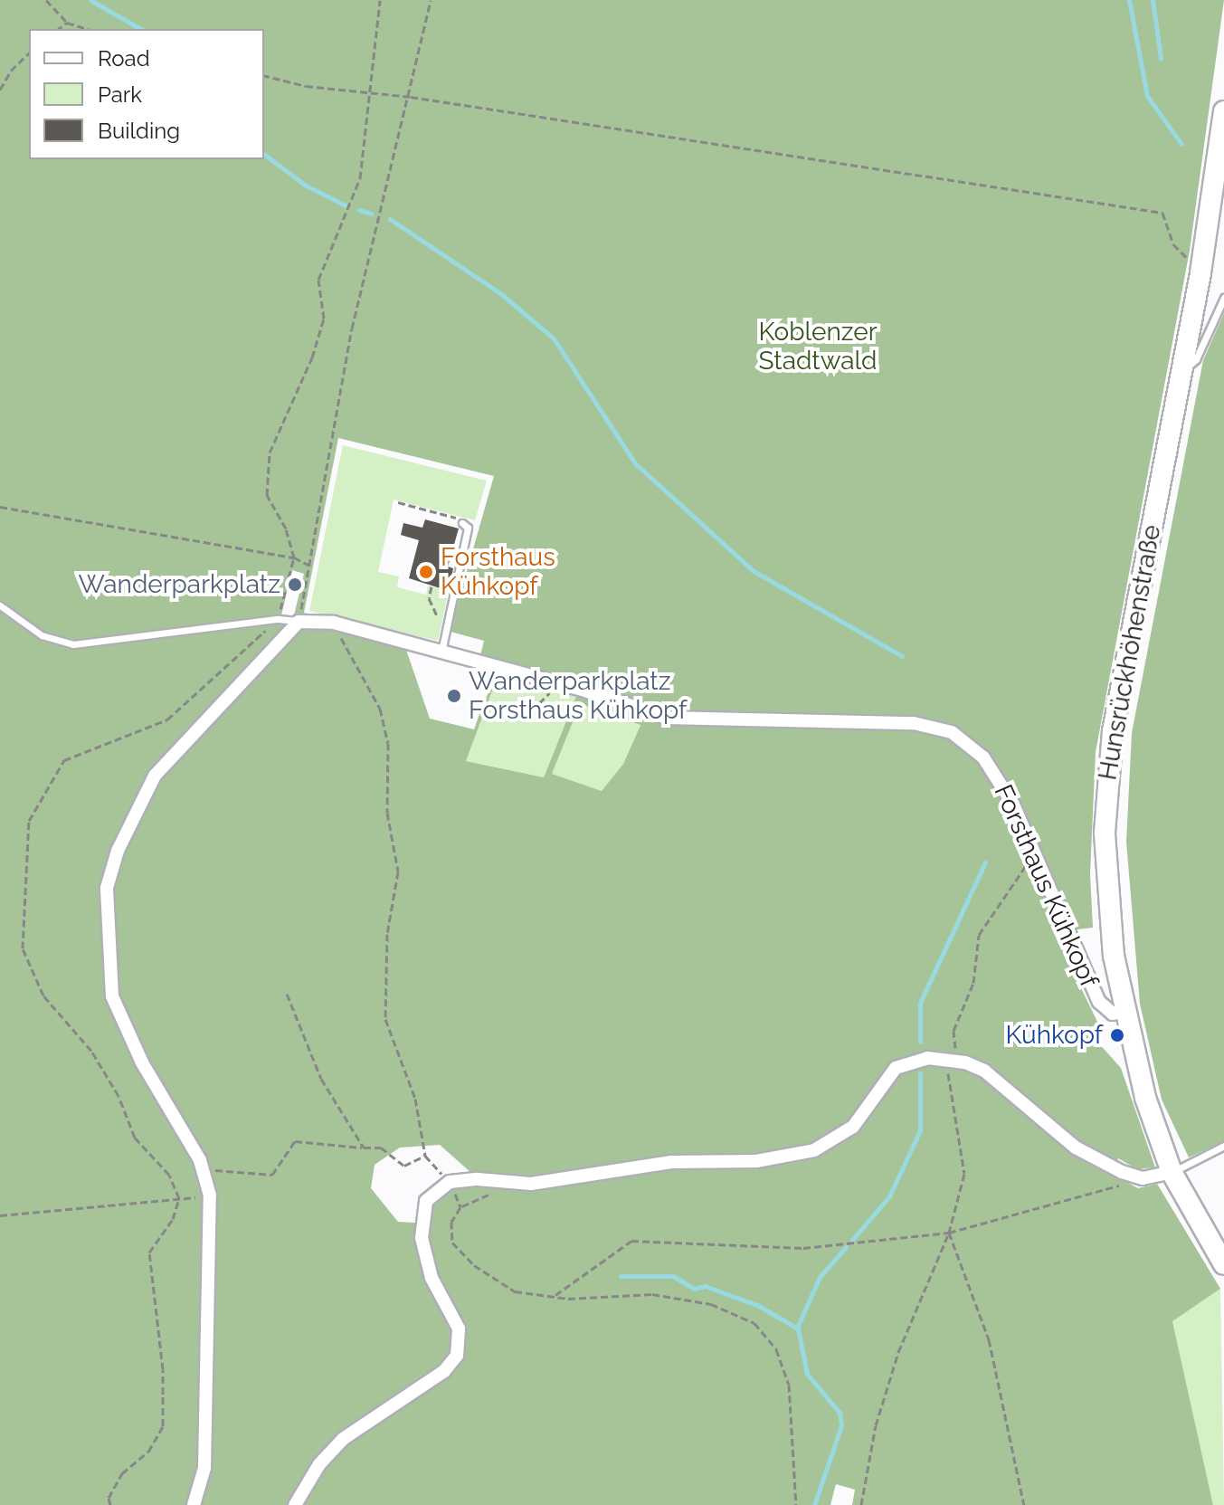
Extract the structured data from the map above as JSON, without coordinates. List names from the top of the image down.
{
  "streets": {
    "main road": ["Hunsrückhöhenstraße"],
    "street": ["Forsthaus Kühkopf"]
  },
  "crossings": [
    ["Hunsrückhöhenstraße", "Forsthaus Kühkopf"]
  ],
  "parks": ["Koblenzer Stadtwald"],
  "places": [
    "Forsthaus Kühkopf",
    "Wanderparkplatz",
    "Wanderparkplatz Forsthaus Kühkopf",
    "Kühkopf"
  ],
  "legend": ["Road", "Park", "Building"]
}
